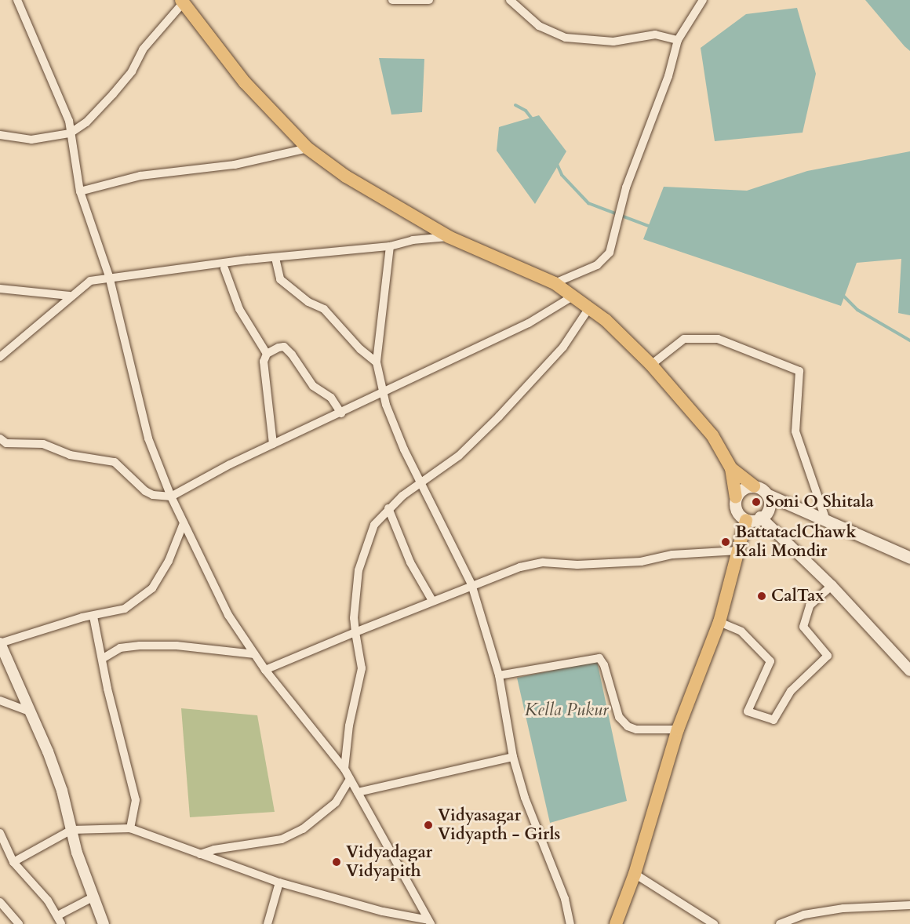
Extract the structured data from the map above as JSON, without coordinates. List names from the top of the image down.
{
  "water": ["Kella Pukur"],
  "places": [
    "Soni O Shitala",
    "BattataclChawk Kali Mondir",
    "CalTax",
    "Vidyasagar Vidyapth - Girls",
    "Vidyadagar Vidyapith"
  ]
}
